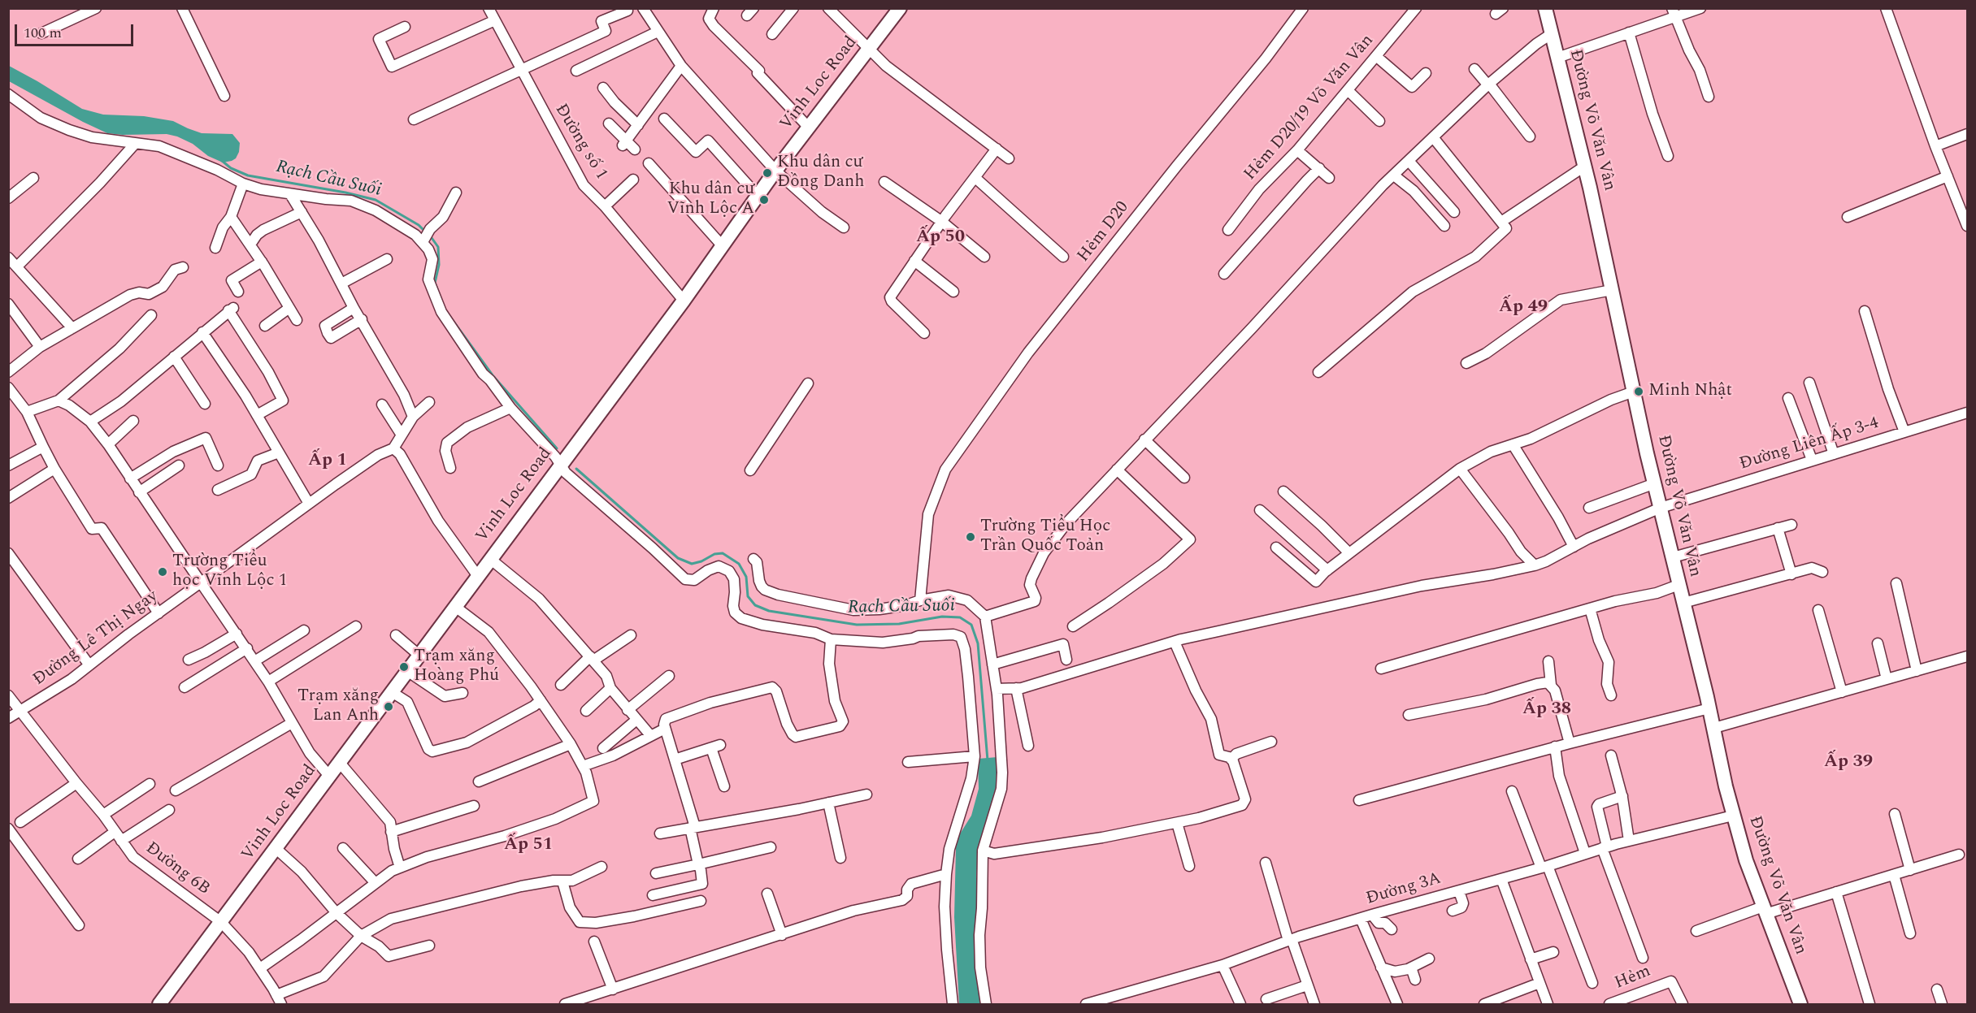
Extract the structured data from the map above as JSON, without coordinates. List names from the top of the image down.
{
  "streets": {
    "main road": ["Vinh Loc Road", "Đường Võ Văn Vân"],
    "street": [
      "Hẻm D20/19 Võ Văn Vân",
      "Đường số 1",
      "Hẻm D20",
      "Đường Liên Ấp 3-4",
      "Đường Lê Thị Ngay",
      "Đường 6B",
      "Đường 3A",
      "Hẻm"
    ]
  },
  "crossings": [
    ["Vinh Loc Road", "Đường số 1"],
    ["Vinh Loc Road", "Đường 6B"],
    ["Đường Võ Văn Vân", "Đường Liên Ấp 3-4"],
    ["Đường Võ Văn Vân", "Đường 3A"],
    ["Đường Lê Thị Ngay", "Đường 6B"]
  ],
  "districts": [
    "Ấp 50",
    "Ấp 49",
    "Ấp 1",
    "Ấp 38",
    "Ấp 39",
    "Ấp 51"
  ],
  "water": ["Rạch Cầu Suối"],
  "places": [
    "Khu dân cư Đồng Danh",
    "Khu dân cư Vĩnh Lộc A",
    "Minh Nhật",
    "Trường Tiểu Học Trần Quốc Toản",
    "Trường Tiểu học Vĩnh Lộc 1",
    "Trạm xăng Hoàng Phú",
    "Trạm xăng Lan Anh"
  ],
  "scale_bar": "100 m"
}
